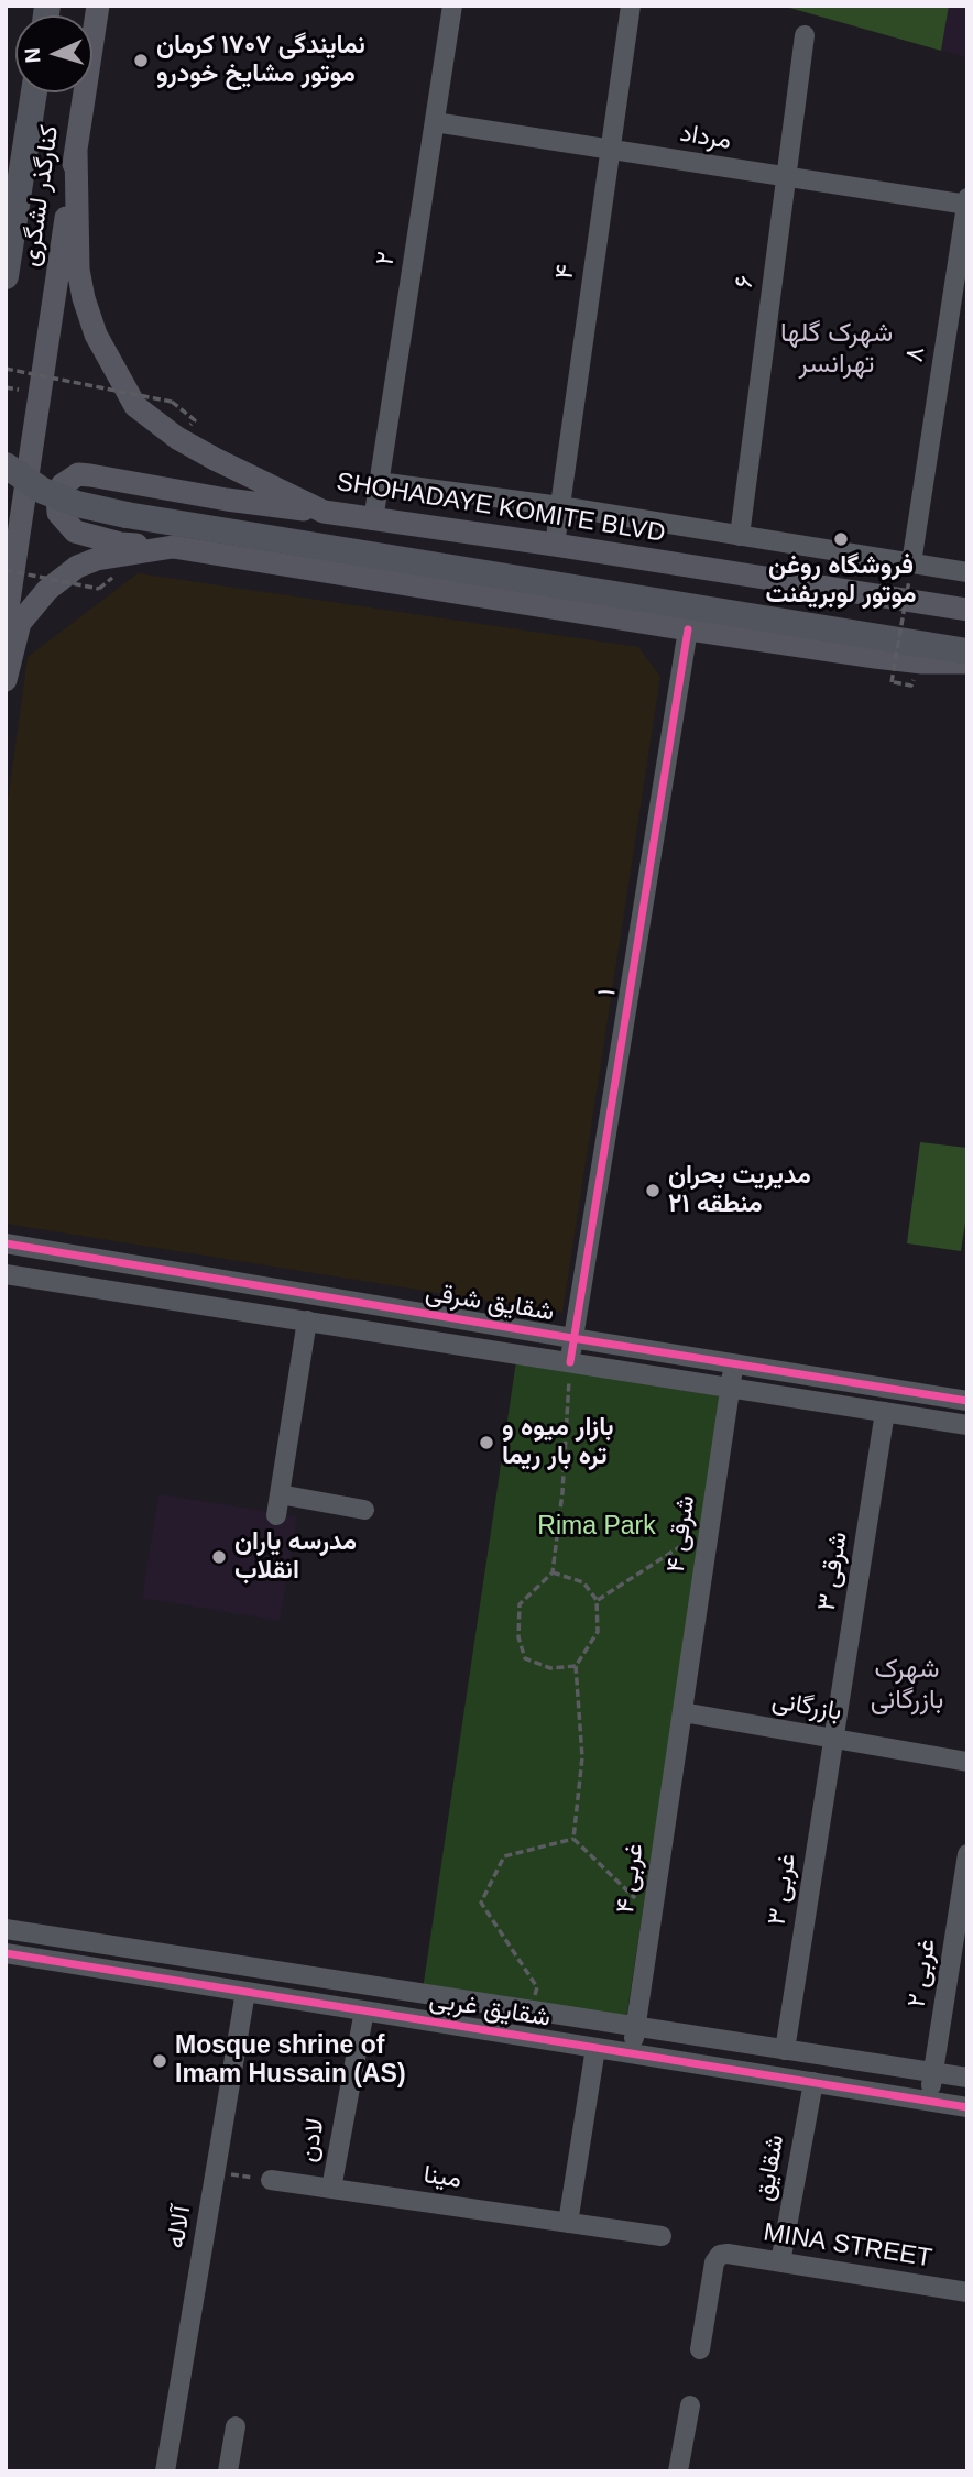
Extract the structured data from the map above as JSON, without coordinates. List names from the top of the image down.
{
  "streets": {
    "main road": ["کنارگذر لشگری", "SHOHADAYE KOMITE BLVD"],
    "street": [
      "مرداد",
      "۲",
      "۴",
      "۶",
      "۸",
      "۱",
      "شقایق شرقی",
      "۴ شرقی",
      "۳ شرقی",
      "بازرگانی",
      "۴ غربی",
      "۳ غربی",
      "۲ غربی",
      "شقایق غربی",
      "لادن",
      "شقایق",
      "مینا",
      "آلاله",
      "MINA STREET"
    ]
  },
  "crossings": [
    ["مرداد", "۲"],
    ["مرداد", "۴"],
    ["مرداد", "۶"],
    ["مرداد", "۸"],
    ["کنارگذر لشگری", "SHOHADAYE KOMITE BLVD"],
    ["۲", "SHOHADAYE KOMITE BLVD"],
    ["۴", "SHOHADAYE KOMITE BLVD"],
    ["۱", "شقایق شرقی"],
    ["شقایق شرقی", "۴ شرقی"],
    ["شقایق شرقی", "۳ شرقی"],
    ["۴ شرقی", "بازرگانی"],
    ["۴ شرقی", "۴ غربی"],
    ["۳ شرقی", "بازرگانی"],
    ["۳ شرقی", "۳ غربی"],
    ["بازرگانی", "۴ غربی"],
    ["بازرگانی", "۳ غربی"],
    ["۴ غربی", "شقایق غربی"],
    ["۳ غربی", "شقایق غربی"],
    ["۲ غربی", "شقایق غربی"],
    ["شقایق غربی", "لادن"],
    ["شقایق غربی", "شقایق"],
    ["شقایق غربی", "آلاله"],
    ["لادن", "مینا"],
    ["شقایق", "MINA STREET"]
  ],
  "districts": ["شهرک گلها تهرانسر", "شهرک بازرگانی"],
  "parks": ["Rima Park"],
  "places": [
    "نمایندگی ۱۷۰۷ کرمان موتور مشایخ خودرو",
    "فروشگاه روغن موتور لوبریفنت",
    "مدیریت بحران منطقه ۲۱",
    "بازار میوه و تره بار ریما",
    "مدرسه یاران انقلاب",
    "Mosque shrine of Imam Hussain (AS)"
  ],
  "north": "left"
}
